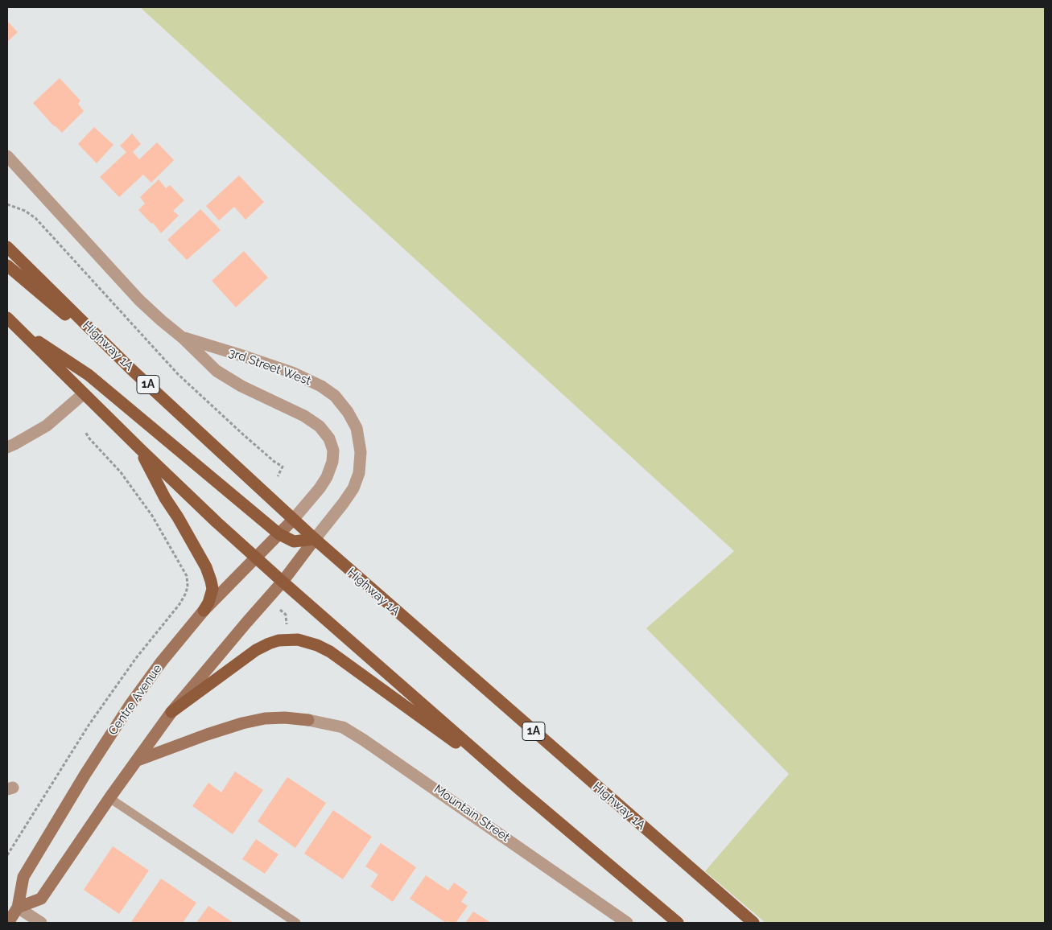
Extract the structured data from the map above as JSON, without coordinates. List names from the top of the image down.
{
  "streets": {
    "main road": ["Highway 1A", "1A", "Centre Avenue"],
    "street": ["3rd Street West", "Mountain Street"]
  },
  "crossings": [
    ["Highway 1A", "3rd Street West"],
    ["Highway 1A", "Centre Avenue"],
    ["3rd Street West", "Centre Avenue"]
  ]
}
